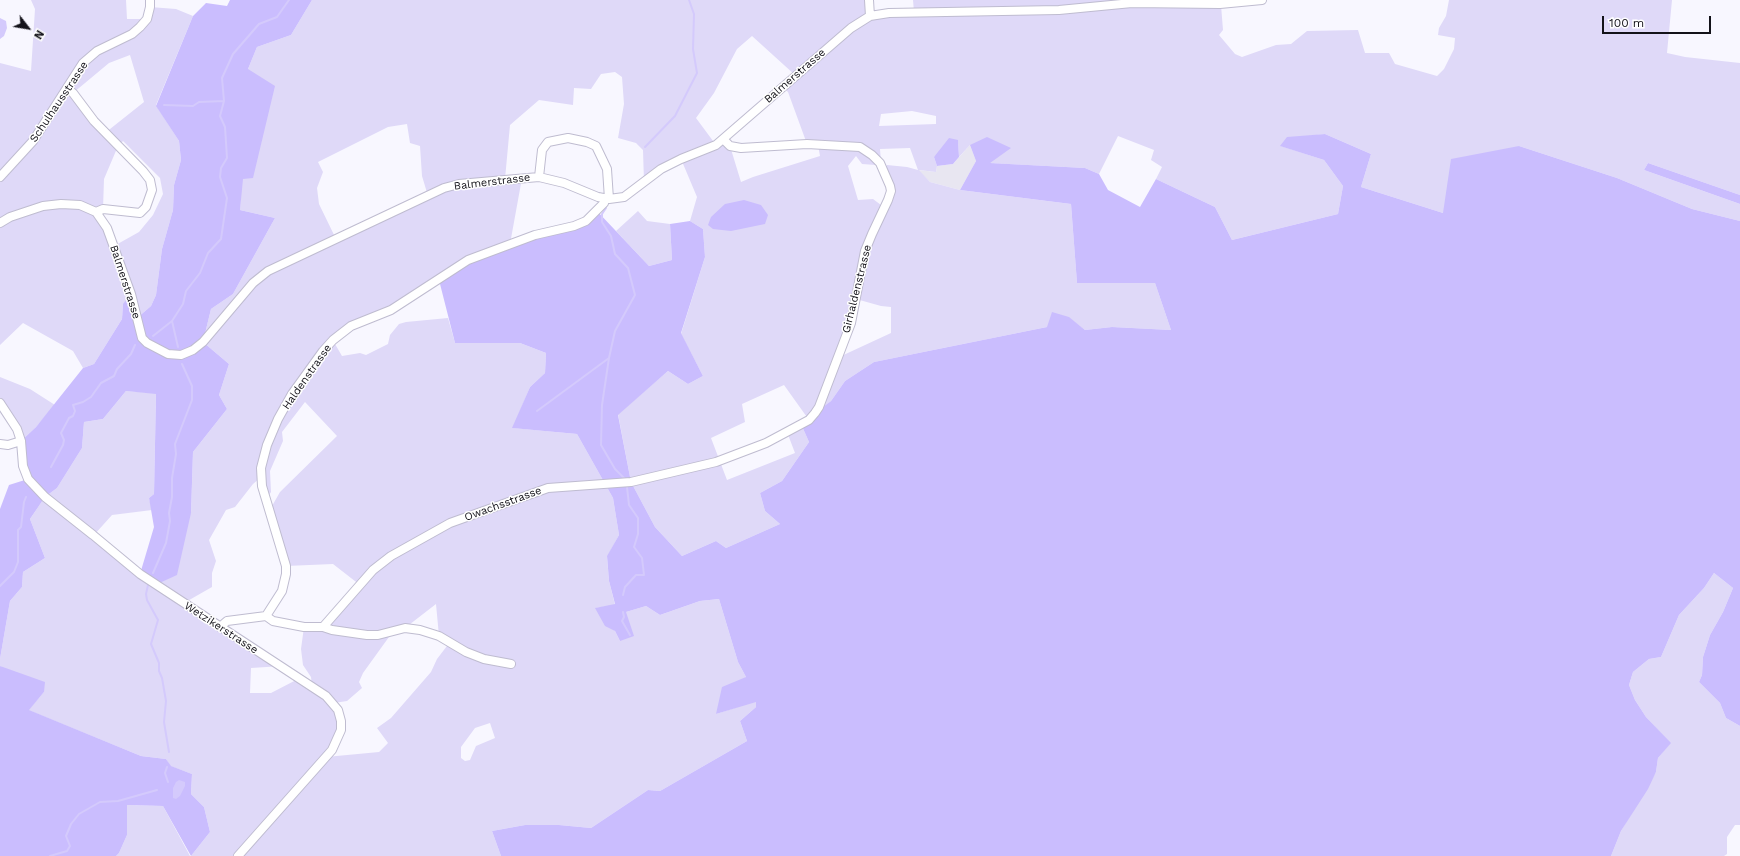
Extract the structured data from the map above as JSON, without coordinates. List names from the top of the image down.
{
  "streets": {
    "street": [
      "Balmerstrasse",
      "Schulhausstrasse",
      "Girhaldenstrasse",
      "Haldenstrasse",
      "Owachsstrasse",
      "Wetzikerstrasse"
    ]
  },
  "crossings": [
    ["Balmerstrasse", "Girhaldenstrasse"],
    ["Balmerstrasse", "Haldenstrasse"],
    ["Girhaldenstrasse", "Owachsstrasse"]
  ],
  "scale_bar": "100 m",
  "north": "bottom right"
}
